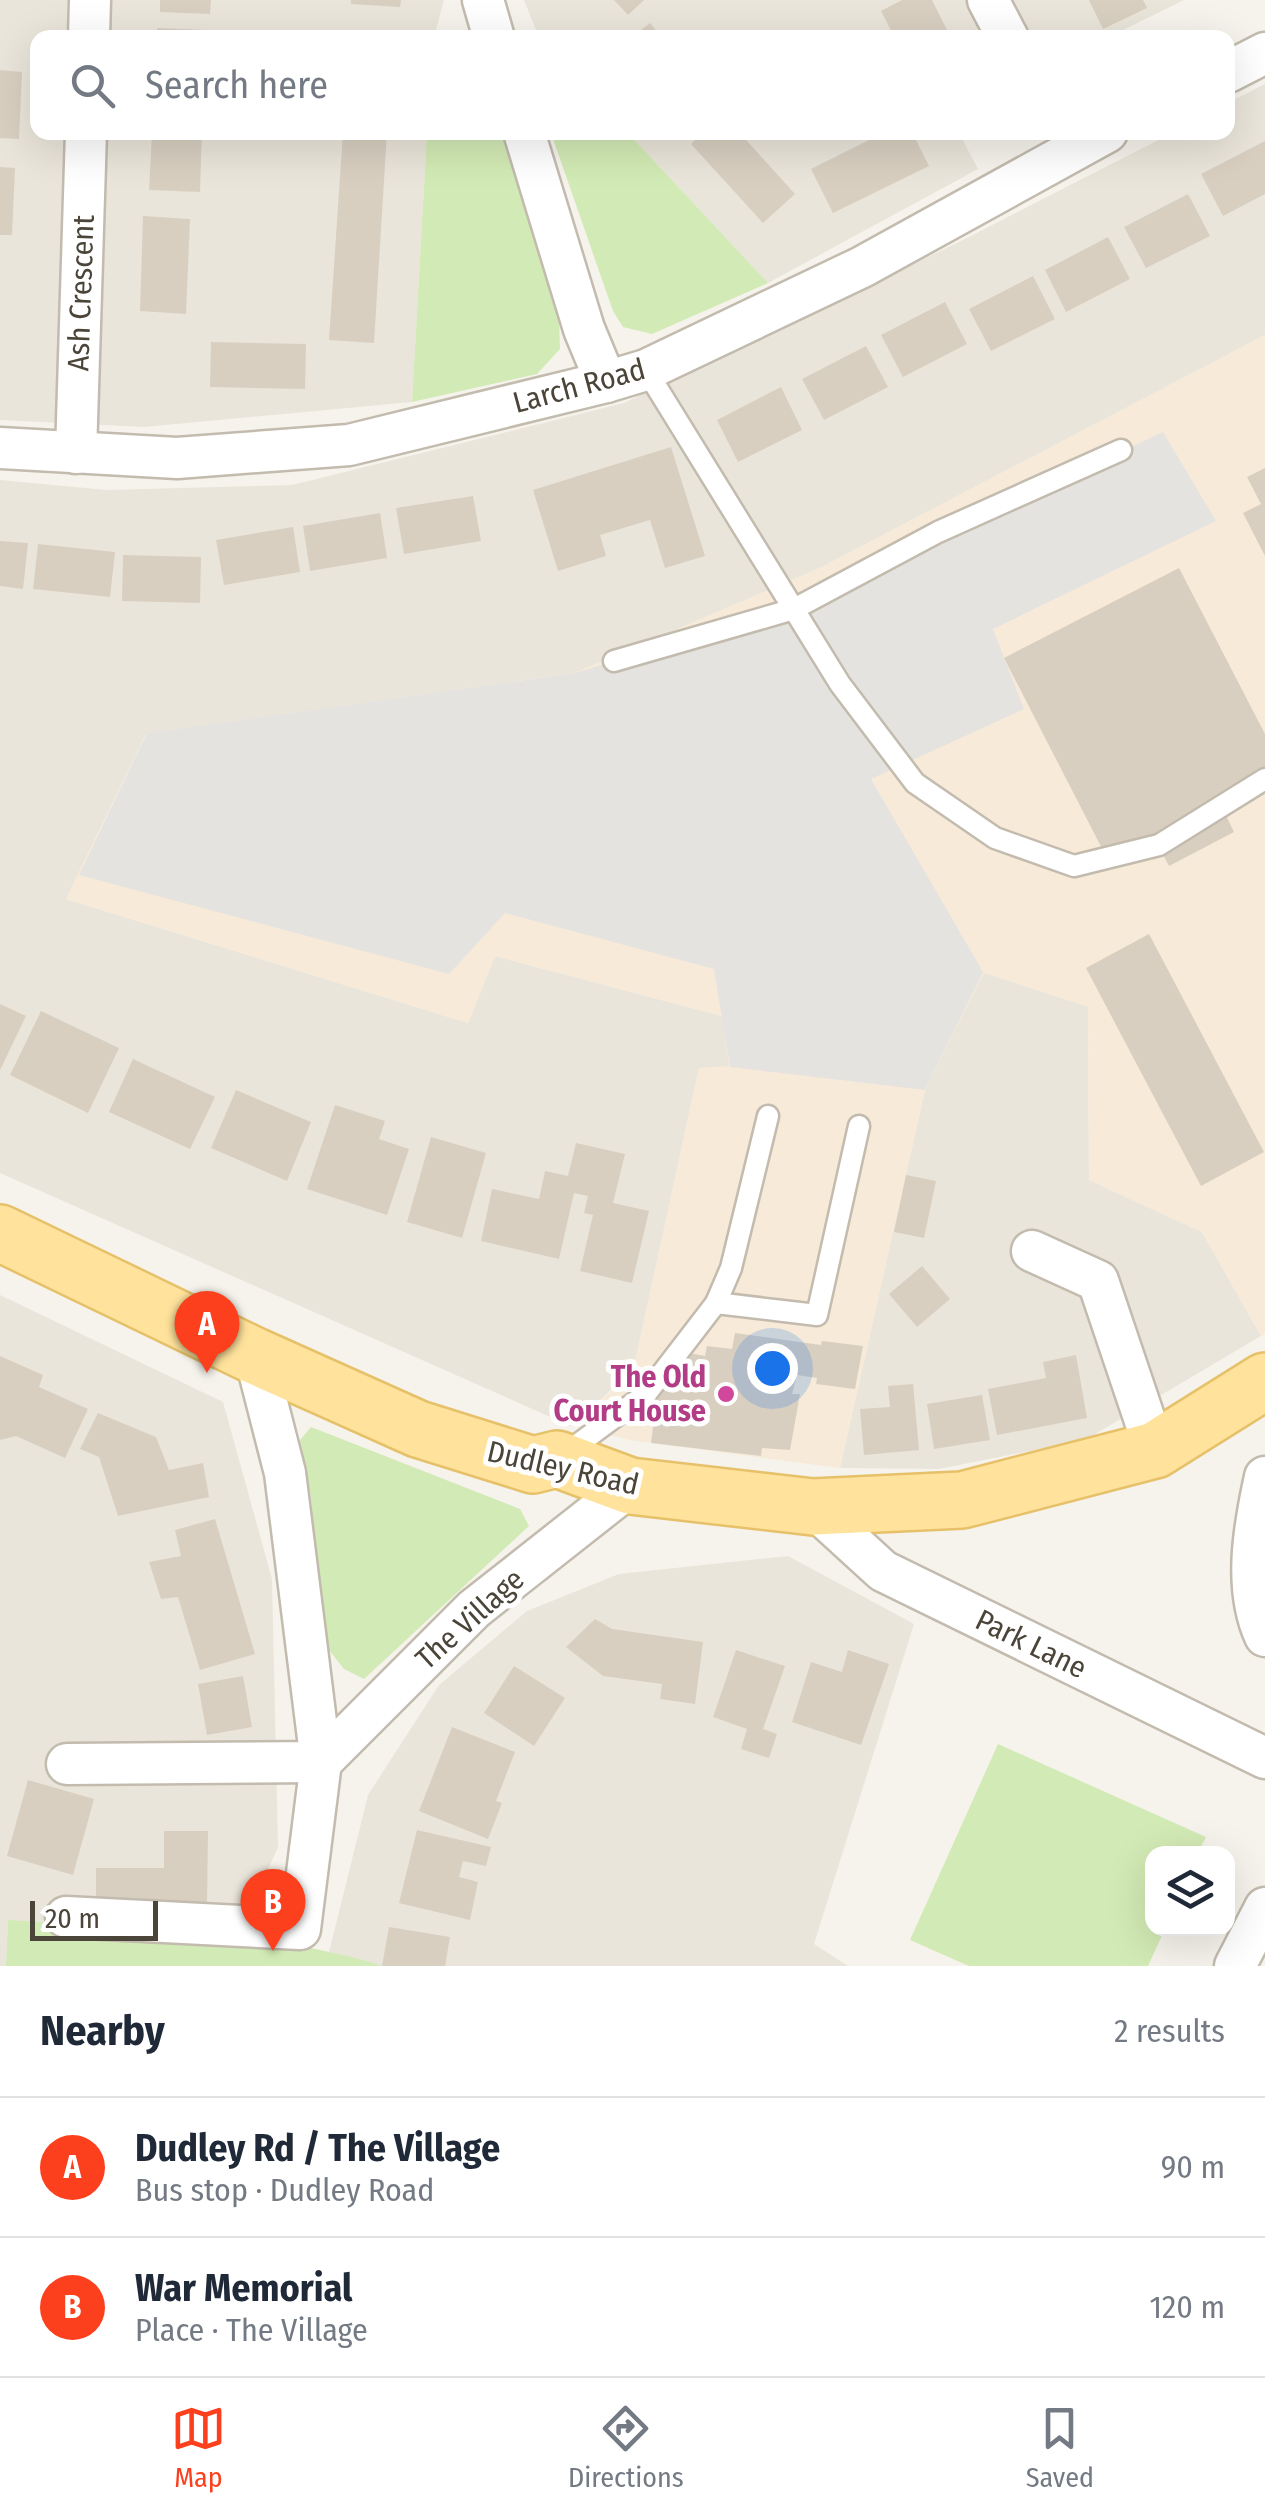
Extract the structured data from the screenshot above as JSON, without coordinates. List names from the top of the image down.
{
  "streets": {
    "main road": ["Dudley Road"],
    "street": [
      "Ash Crescent",
      "Larch Road",
      "The Village",
      "Park Lane"
    ]
  },
  "crossings": [
    ["Ash Crescent", "Larch Road"],
    ["Dudley Road", "The Village"],
    ["Dudley Road", "Park Lane"]
  ],
  "places": ["The Old Court House"],
  "scale_bar": "20 m",
  "page": {
    "search": "Search here",
    "pins": ["A", "B"],
    "scale": "20 m",
    "heading": ["Nearby", "2 results"],
    "list": [
      {
        "mark": "A",
        "name": "Dudley Rd / The Village",
        "note": "Bus stop · Dudley Road",
        "value": "90 m"
      },
      {
        "mark": "B",
        "name": "War Memorial",
        "note": "Place · The Village",
        "value": "120 m"
      }
    ],
    "nav": ["Map", "Directions", "Saved"]
  }
}
